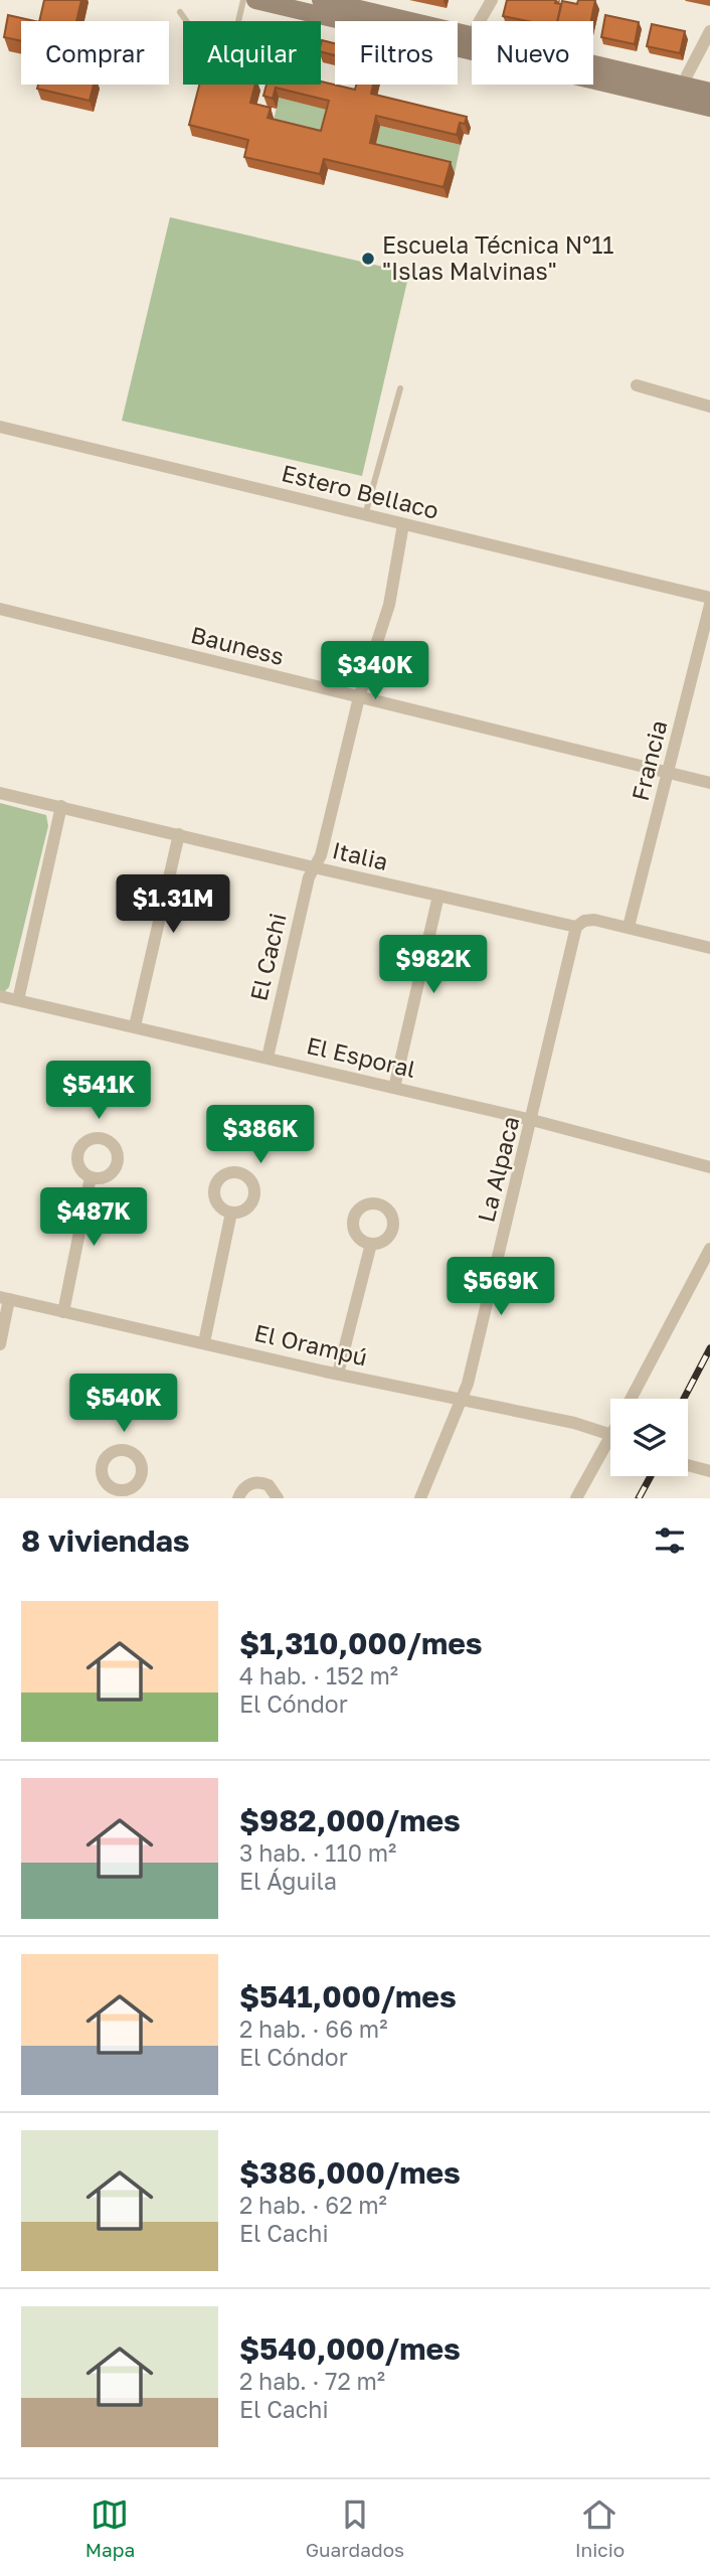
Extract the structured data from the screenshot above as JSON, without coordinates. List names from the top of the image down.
{
  "streets": {
    "street": [
      "Estero Bellaco",
      "Bauness",
      "Francia",
      "Italia",
      "El Cachi",
      "El Esporal",
      "La Alpaca",
      "El Orampú"
    ]
  },
  "crossings": [
    ["Estero Bellaco", "El Cachi"],
    ["Bauness", "Francia"],
    ["Bauness", "El Cachi"],
    ["Francia", "Italia"],
    ["Italia", "El Cachi"],
    ["Italia", "La Alpaca"],
    ["El Cachi", "El Esporal"],
    ["El Esporal", "La Alpaca"],
    ["La Alpaca", "El Orampú"]
  ],
  "places": ["Escuela Técnica N°11 \"Islas Malvinas\""],
  "page": {
    "chip": [
      "Comprar",
      "Alquilar",
      "Filtros",
      "Nuevo"
    ],
    "price": [
      "$340K",
      "$1.31M",
      "$982K",
      "$541K",
      "$386K",
      "$487K",
      "$569K",
      "$540K"
    ],
    "heading": "8 viviendas",
    "list": [
      {
        "name": "$1,310,000/mes",
        "note": "4 hab. · 152 m² · El Cóndor"
      },
      {
        "name": "$982,000/mes",
        "note": "3 hab. · 110 m² · El Águila"
      },
      {
        "name": "$541,000/mes",
        "note": "2 hab. · 66 m² · El Cóndor"
      },
      {
        "name": "$386,000/mes",
        "note": "2 hab. · 62 m² · El Cachi"
      },
      {
        "name": "$540,000/mes",
        "note": "2 hab. · 72 m² · El Cachi"
      }
    ],
    "tabs": ["Mapa", "Guardados", "Inicio"]
  }
}
